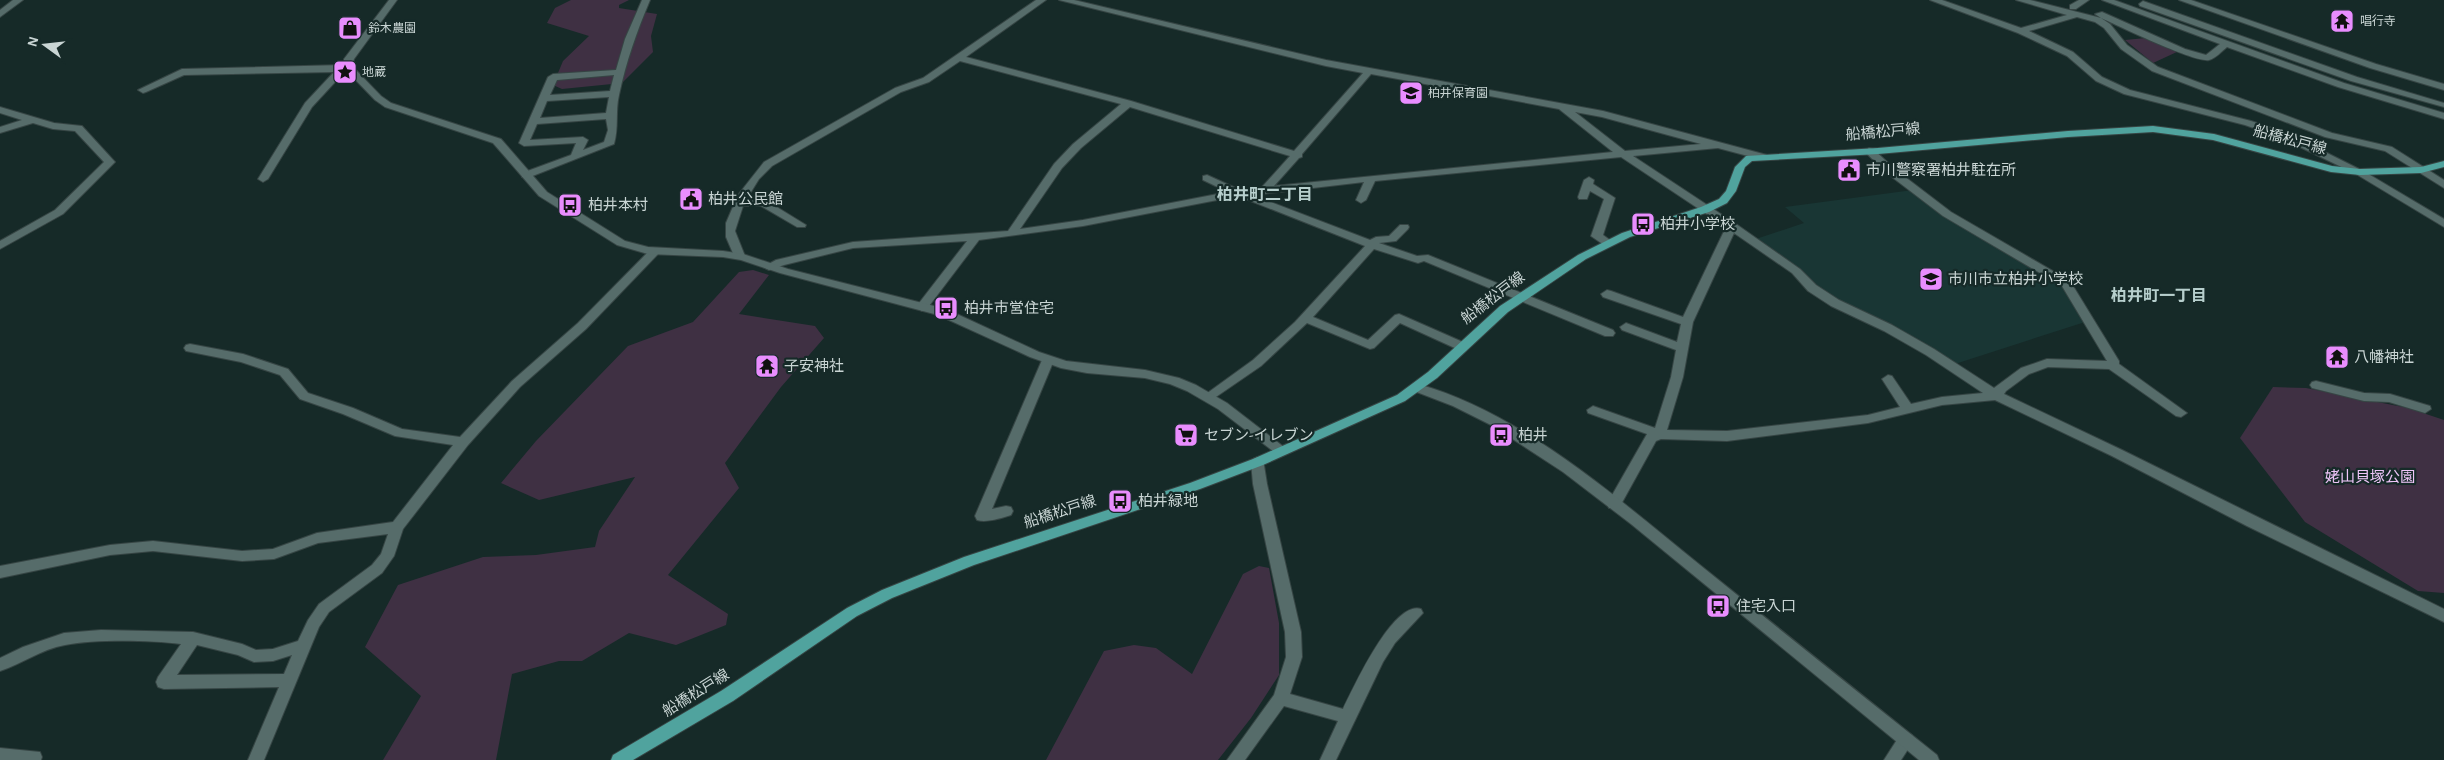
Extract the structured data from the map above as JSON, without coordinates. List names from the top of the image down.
{
  "streets": {
    "main road": ["船橋松戸線"]
  },
  "districts": ["柏井町二丁目", "柏井町一丁目"],
  "parks": ["姥山貝塚公園"],
  "places": {
    "temple": ["唱行寺", "八幡神社", "子安神社"],
    "shop": ["鈴木農園"],
    "place": ["地蔵"],
    "school or university": ["柏井保育園", "市川市立柏井小学校"],
    "public building": ["市川警察署柏井駐在所", "柏井公民館"],
    "bus stop": [
      "柏井本村",
      "柏井小学校",
      "柏井市営住宅",
      "柏井",
      "柏井緑地",
      "住宅入口"
    ],
    "supermarket": ["セブン-イレブン"]
  },
  "north": "left"
}
